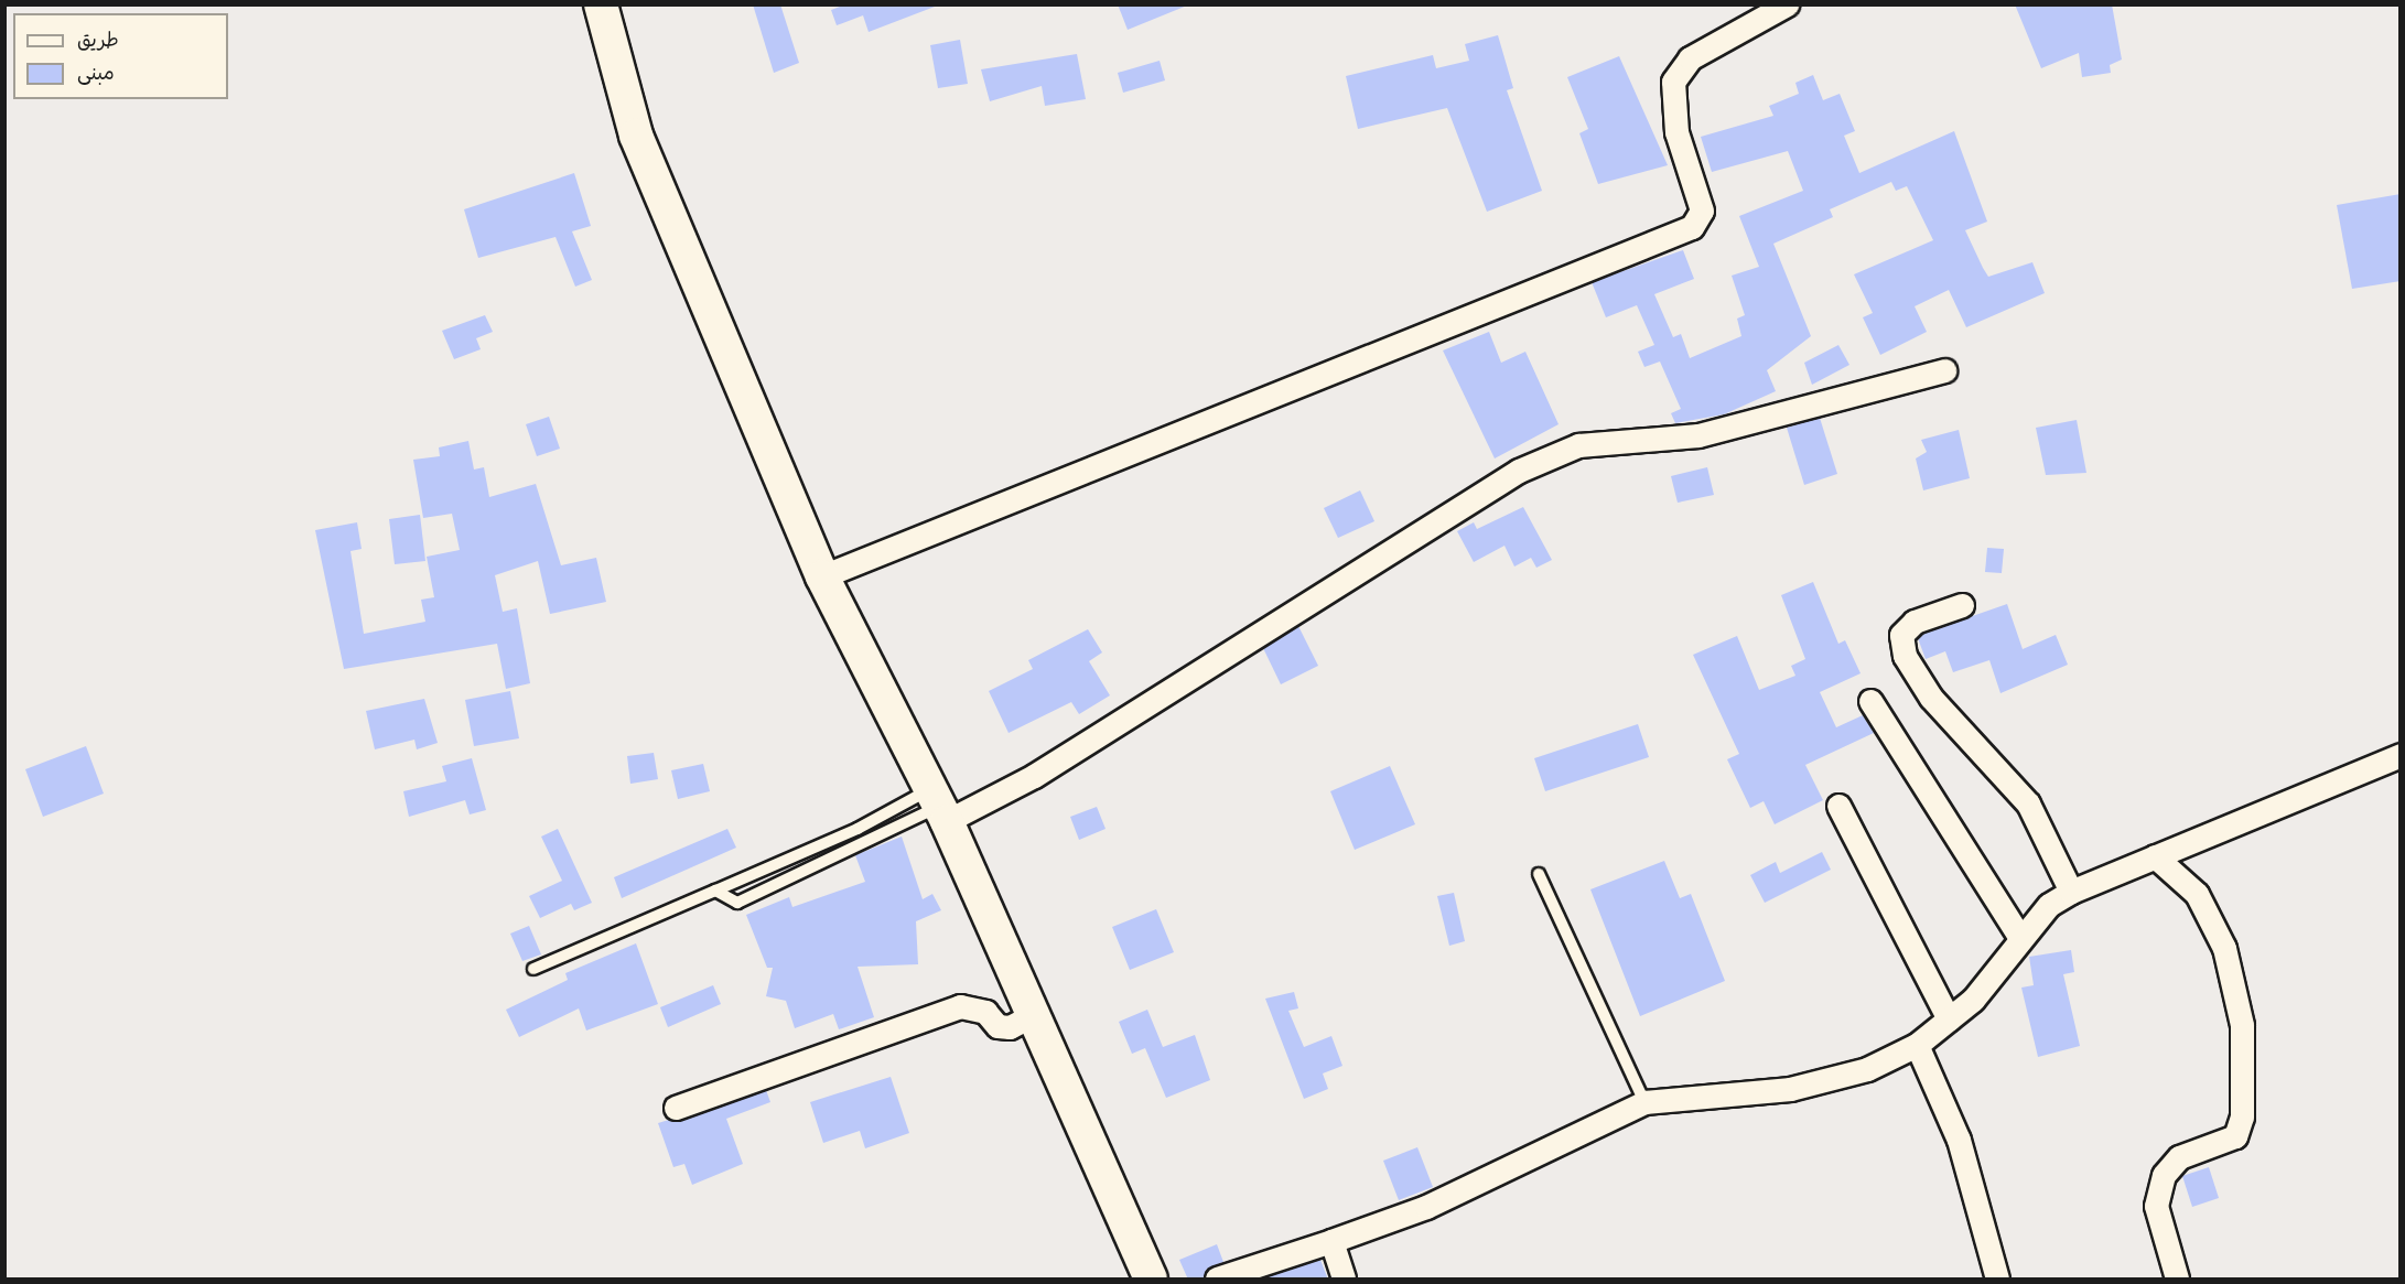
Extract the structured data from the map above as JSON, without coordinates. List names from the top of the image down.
{
  "legend": ["طريق", "مبنى"]
}
